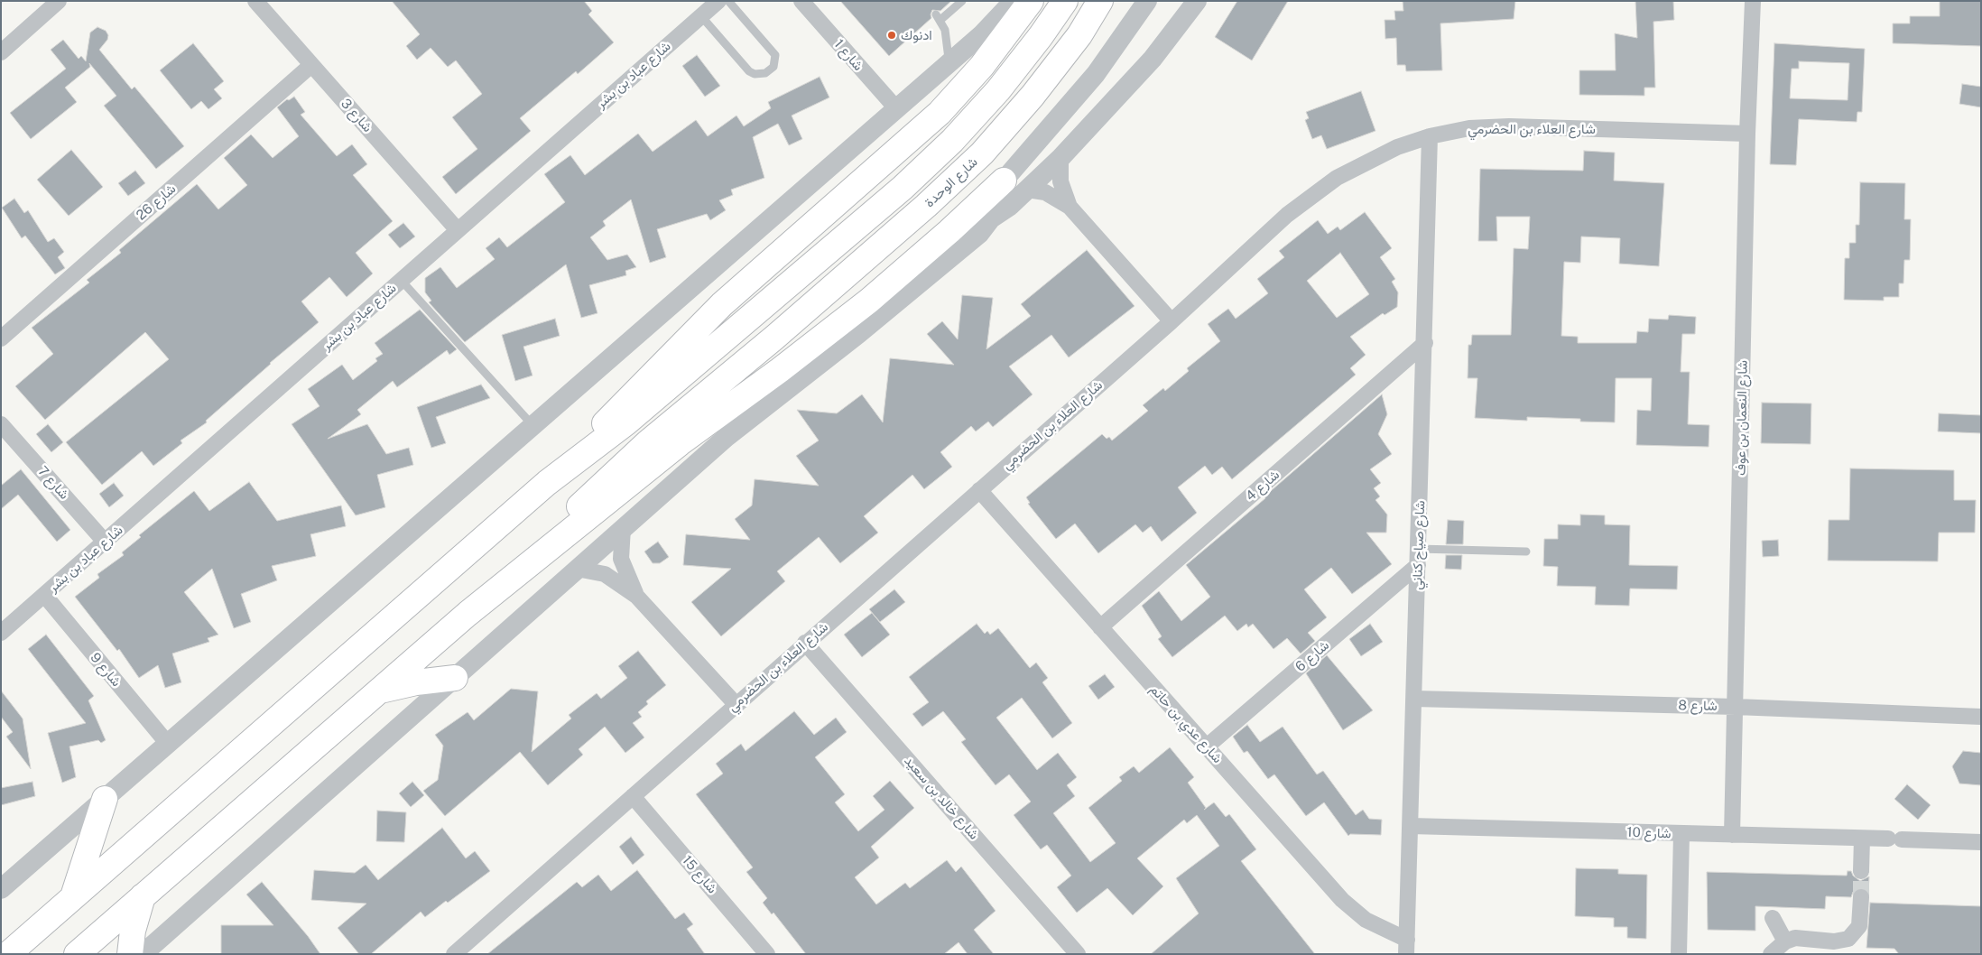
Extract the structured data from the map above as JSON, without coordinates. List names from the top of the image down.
{
  "streets": {
    "highway": ["شارع الوحدة"],
    "street": [
      "شارع 1",
      "شارع عباد بن بشر",
      "شارع 3",
      "شارع العلاء بن الحضرمي",
      "شارع 26",
      "شارع النعمان بن عوف",
      "شارع 7",
      "شارع 4",
      "شارع صياح كناني",
      "شارع 6",
      "شارع 9",
      "شارع 8",
      "شارع عدي بن حاتم",
      "شارع خالد بن سعيد",
      "شارع 10",
      "شارع 15"
    ]
  },
  "crossings": [
    ["شارع عباد بن بشر", "شارع 3"],
    ["شارع عباد بن بشر", "شارع 7"],
    ["شارع عباد بن بشر", "شارع 9"],
    ["شارع 3", "شارع 26"],
    ["شارع العلاء بن الحضرمي", "شارع النعمان بن عوف"],
    ["شارع العلاء بن الحضرمي", "شارع صياح كناني"],
    ["شارع العلاء بن الحضرمي", "شارع عدي بن حاتم"],
    ["شارع العلاء بن الحضرمي", "شارع خالد بن سعيد"],
    ["شارع العلاء بن الحضرمي", "شارع 15"],
    ["شارع النعمان بن عوف", "شارع 8"],
    ["شارع النعمان بن عوف", "شارع 10"],
    ["شارع 4", "شارع صياح كناني"],
    ["شارع 4", "شارع عدي بن حاتم"],
    ["شارع صياح كناني", "شارع 6"],
    ["شارع صياح كناني", "شارع 8"],
    ["شارع صياح كناني", "شارع عدي بن حاتم"],
    ["شارع صياح كناني", "شارع 10"],
    ["شارع 6", "شارع عدي بن حاتم"]
  ],
  "places": ["ادنوك"]
}
